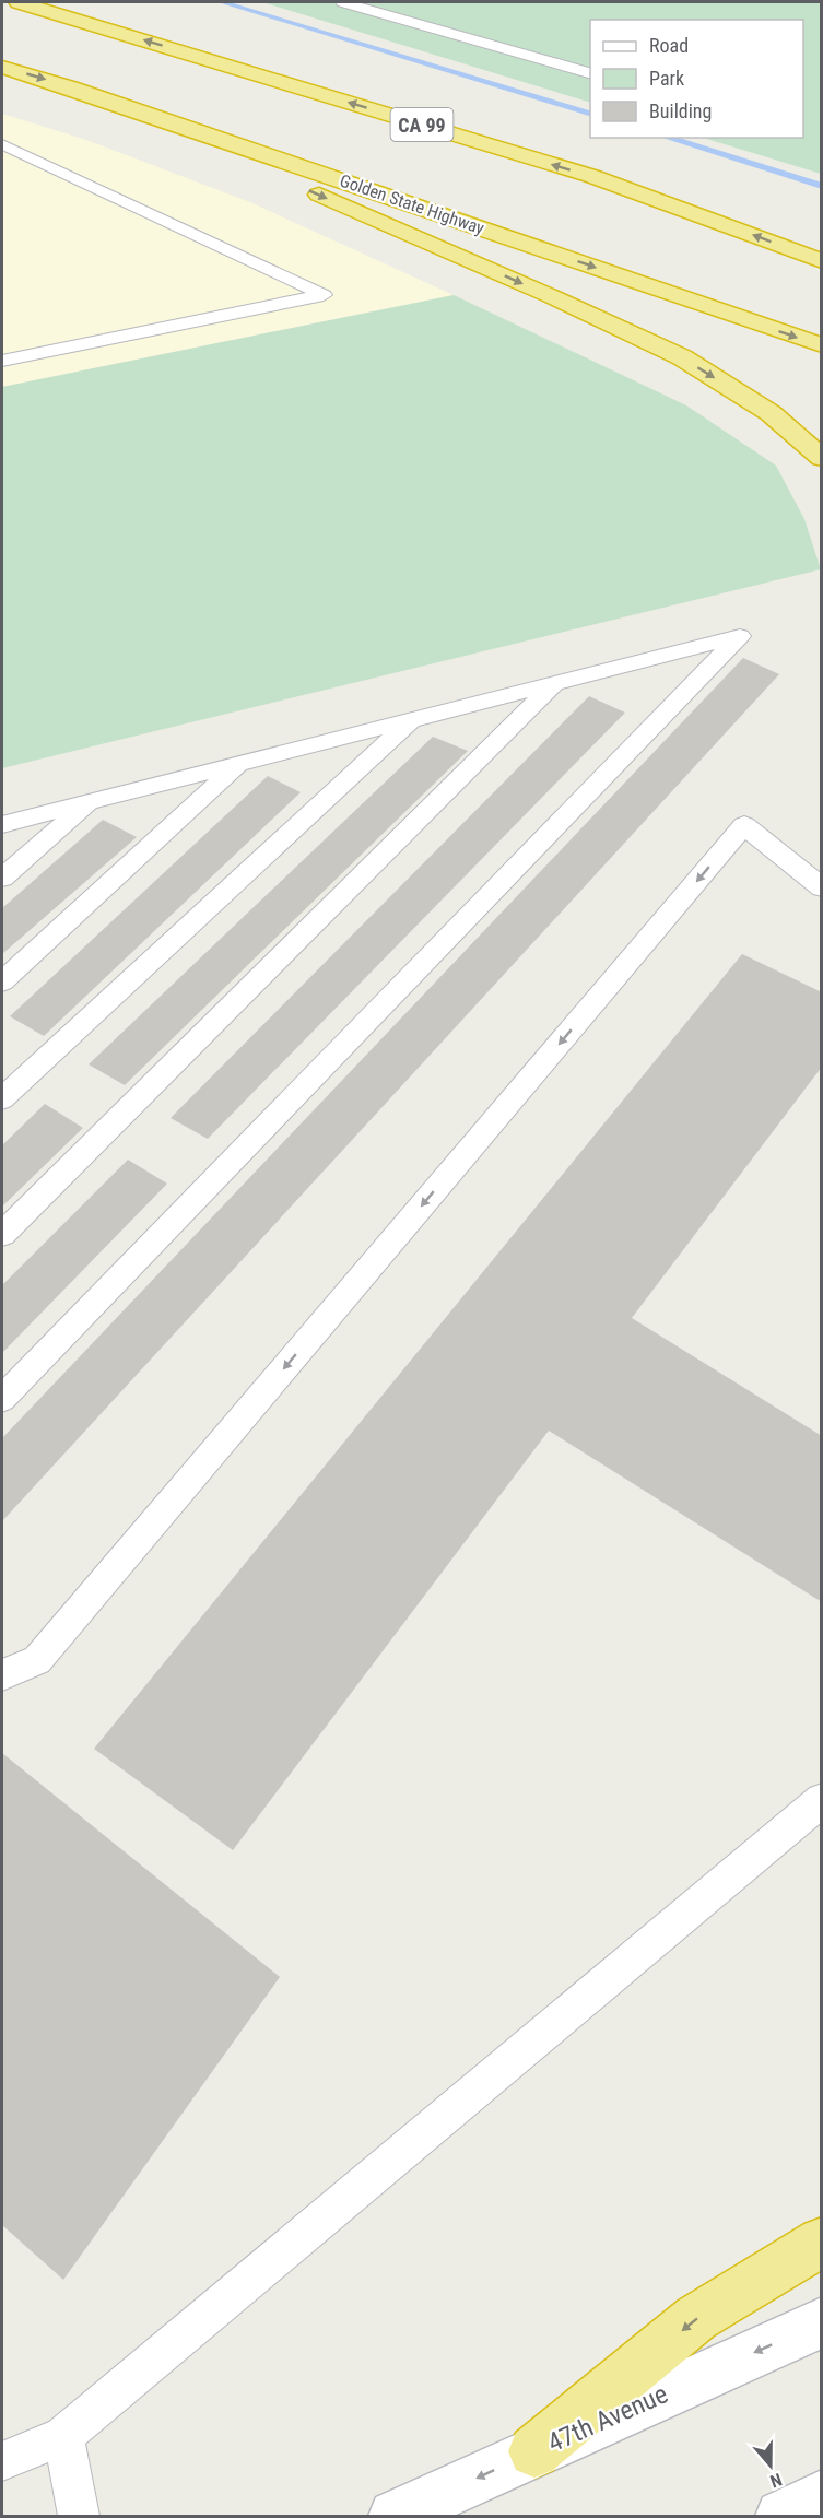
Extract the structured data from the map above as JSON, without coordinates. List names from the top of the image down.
{
  "streets": {
    "highway": ["CA 99", "Golden State Highway"],
    "main road": ["47th Avenue"]
  },
  "one_way": ["47th Avenue"],
  "legend": ["Road", "Park", "Building"],
  "north": "bottom"
}
